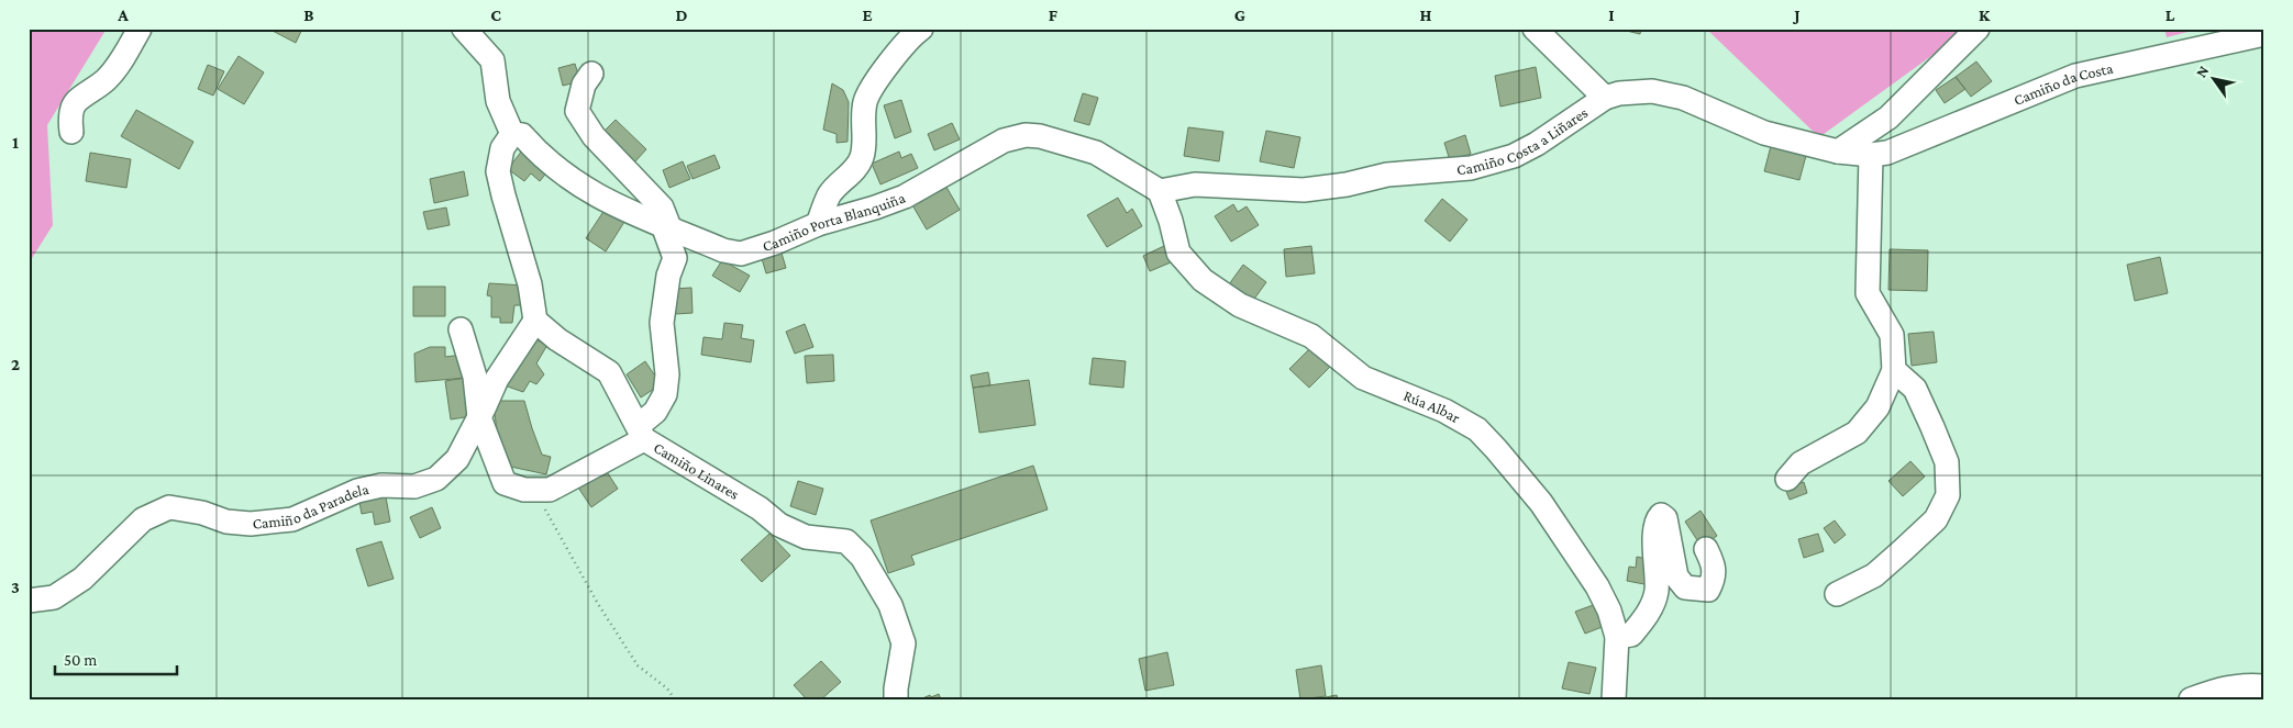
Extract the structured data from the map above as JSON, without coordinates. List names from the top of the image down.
{
  "streets": {
    "street": [
      "Camiño da Costa",
      "Camiño Costa a Liñares",
      "Camiño Porta Blanquiña",
      "Rúa Albar",
      "Camiño Linares",
      "Camiño da Paradela"
    ]
  },
  "crossings": [
    ["Camiño da Costa", "Camiño Costa a Liñares"],
    ["Camiño Costa a Liñares", "Camiño Porta Blanquiña"],
    ["Camiño Costa a Liñares", "Rúa Albar"],
    ["Camiño Porta Blanquiña", "Rúa Albar"]
  ],
  "scale_bar": "50 m",
  "north": "top left",
  "grid": {
    "columns": [
      "A",
      "B",
      "C",
      "D",
      "E",
      "F",
      "G",
      "H",
      "I",
      "J",
      "K",
      "L"
    ],
    "rows": ["1", "2", "3"]
  }
}
